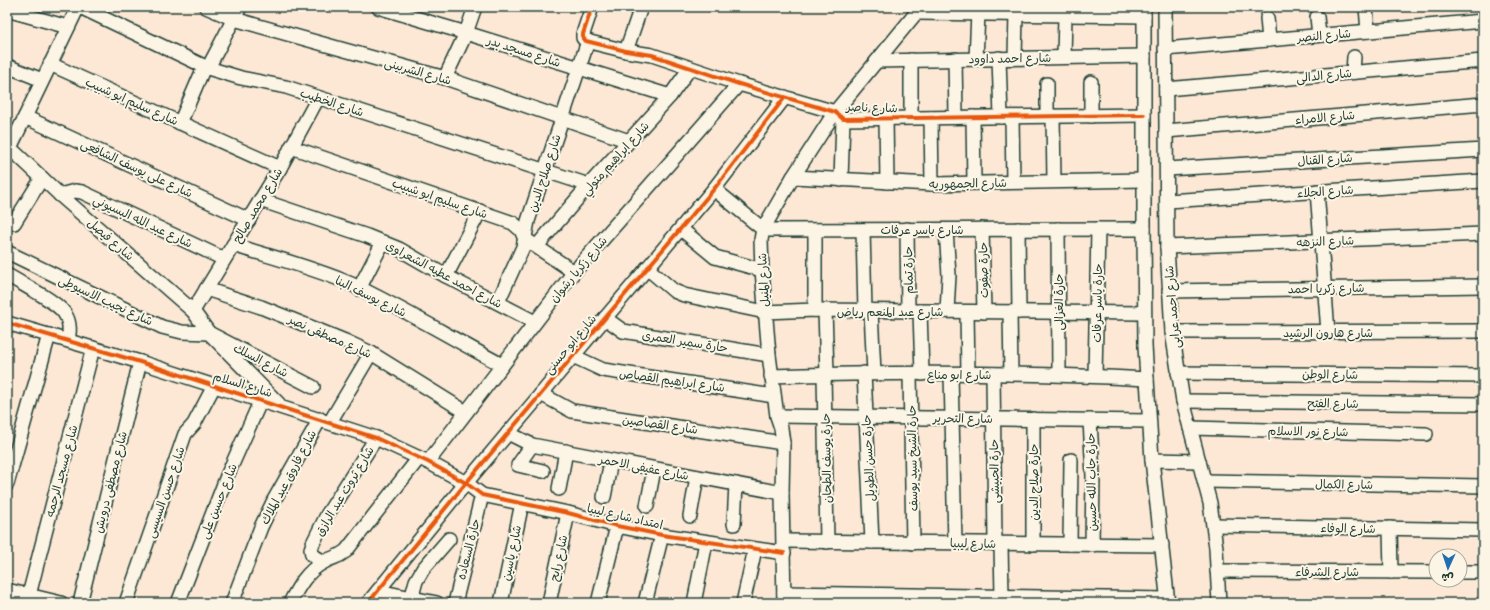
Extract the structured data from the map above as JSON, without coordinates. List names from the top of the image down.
{
  "streets": {
    "street": [
      "شارع النصر",
      "شارع مسجد بدر",
      "شارع احمد داوود",
      "شارع الشربينى",
      "شارع الدالى",
      "شارع سليم ابو شبيب",
      "شارع الخطيب",
      "شارع ناصر",
      "شارع الامراء",
      "شارع ابراهيم متولي",
      "شارع القنال",
      "شارع على يوسف الشافعى",
      "شارع صلاح الدين",
      "شارع الجمهوريه",
      "شارع الجلاء",
      "شارع محمد صالح",
      "شارع عبد الله البسيوني",
      "شارع ياسر عرفات",
      "شارع فيصل",
      "شارع النزهه",
      "شارع زكريا رشوان",
      "حارة تمام",
      "حارة صفوت",
      "شارع احمد عطيه الشعراوى",
      "شارع المنيل",
      "شارع زكريا احمد",
      "شارع يوسف البنا",
      "شارع نجيب الاسيوطى",
      "حارة الغزالى",
      "حارة ياسر عرفات",
      "شارع احمد عرابى",
      "شارع عبد المنعم رياض",
      "شارع هارون الرشيد",
      "شارع مصطفى نصر",
      "حارة سمير العمرى",
      "شارع ابو حسنى",
      "شارع السلك",
      "شارع ابو مناع",
      "شارع الوطن",
      "شارع ابراهيم القصاص",
      "شارع السلام",
      "شارع الفتح",
      "شارع التحرير",
      "شارع القصاصين",
      "شارع نور الاسلام",
      "حارة يوسف الطحان",
      "حارة حسن الطويل",
      "حارة الشيخ سيد يوسف",
      "شارع عفيفى الاحمر",
      "شارع مسجد الرحمه",
      "حارة الحبيشى",
      "شارع فاروق عبد الملاك",
      "شارع مصطفى درويش",
      "حارة صلاح الدين",
      "حارة جاب الله حسين",
      "شارع الكمال",
      "شارع ثروت عبد الرازق",
      "شارع حسن السيسى",
      "شارع حسين على",
      "امتداد شارع ليبيا",
      "شارع الوفاء",
      "شارع ليبيا",
      "حارة السعاده",
      "شارع ياسين",
      "شارع رابح",
      "شارع الشرفاء"
    ]
  },
  "crossings": [
    ["شارع النصر", "شارع احمد عرابى"],
    ["شارع مسجد بدر", "شارع ابراهيم متولي"],
    ["شارع مسجد بدر", "شارع صلاح الدين"],
    ["شارع احمد داوود", "شارع المنيل"],
    ["شارع احمد داوود", "شارع احمد عرابى"],
    ["شارع الشربينى", "شارع ابراهيم متولي"],
    ["شارع الشربينى", "شارع صلاح الدين"],
    ["شارع الدالى", "شارع احمد عرابى"],
    ["شارع سليم ابو شبيب", "شارع ابراهيم متولي"],
    ["شارع سليم ابو شبيب", "شارع صلاح الدين"],
    ["شارع سليم ابو شبيب", "شارع محمد صالح"],
    ["شارع سليم ابو شبيب", "شارع زكريا رشوان"],
    ["شارع الخطيب", "شارع ابراهيم متولي"],
    ["شارع الخطيب", "شارع صلاح الدين"],
    ["شارع الخطيب", "شارع محمد صالح"],
    ["شارع ناصر", "شارع ابراهيم متولي"],
    ["شارع ناصر", "شارع صلاح الدين"],
    ["شارع ناصر", "شارع زكريا رشوان"],
    ["شارع ناصر", "شارع المنيل"],
    ["شارع ناصر", "شارع احمد عرابى"],
    ["شارع ناصر", "شارع ابو حسنى"],
    ["شارع الامراء", "شارع احمد عرابى"],
    ["شارع القنال", "شارع احمد عرابى"],
    ["شارع على يوسف الشافعى", "شارع محمد صالح"],
    ["شارع صلاح الدين", "شارع احمد عطيه الشعراوى"],
    ["شارع الجمهوريه", "شارع المنيل"],
    ["شارع الجمهوريه", "شارع احمد عرابى"],
    ["شارع الجلاء", "شارع احمد عرابى"],
    ["شارع محمد صالح", "شارع عبد الله البسيوني"],
    ["شارع محمد صالح", "شارع فيصل"],
    ["شارع محمد صالح", "شارع احمد عطيه الشعراوى"],
    ["شارع محمد صالح", "شارع يوسف البنا"],
    ["شارع محمد صالح", "شارع مصطفى نصر"],
    ["شارع عبد الله البسيوني", "شارع فيصل"],
    ["شارع ياسر عرفات", "حارة تمام"],
    ["شارع ياسر عرفات", "حارة صفوت"],
    ["شارع ياسر عرفات", "شارع المنيل"],
    ["شارع ياسر عرفات", "حارة الغزالى"],
    ["شارع ياسر عرفات", "حارة ياسر عرفات"],
    ["شارع ياسر عرفات", "شارع احمد عرابى"],
    ["شارع ياسر عرفات", "حارة يوسف الطحان"],
    ["شارع ياسر عرفات", "حارة حسن الطويل"],
    ["شارع فيصل", "شارع نجيب الاسيوطى"],
    ["شارع فيصل", "شارع السلك"],
    ["شارع فيصل", "شارع السلام"],
    ["شارع النزهه", "شارع احمد عرابى"],
    ["شارع زكريا رشوان", "شارع احمد عطيه الشعراوى"],
    ["شارع زكريا رشوان", "شارع يوسف البنا"],
    ["شارع زكريا رشوان", "شارع مصطفى نصر"],
    ["شارع زكريا رشوان", "شارع السلام"],
    ["شارع زكريا رشوان", "شارع ثروت عبد الرازق"],
    ["حارة تمام", "شارع عبد المنعم رياض"],
    ["حارة تمام", "شارع ابو مناع"],
    ["حارة تمام", "حارة الشيخ سيد يوسف"],
    ["حارة صفوت", "شارع عبد المنعم رياض"],
    ["شارع المنيل", "شارع عبد المنعم رياض"],
    ["شارع المنيل", "حارة سمير العمرى"],
    ["شارع المنيل", "شارع ابو مناع"],
    ["شارع المنيل", "شارع ابراهيم القصاص"],
    ["شارع المنيل", "شارع التحرير"],
    ["شارع المنيل", "شارع القصاصين"],
    ["شارع المنيل", "شارع عفيفى الاحمر"],
    ["شارع المنيل", "امتداد شارع ليبيا"],
    ["شارع المنيل", "شارع ليبيا"],
    ["شارع زكريا احمد", "شارع احمد عرابى"],
    ["شارع نجيب الاسيوطى", "شارع السلك"],
    ["شارع نجيب الاسيوطى", "شارع السلام"],
    ["حارة الغزالى", "شارع عبد المنعم رياض"],
    ["حارة الغزالى", "شارع ابو مناع"],
    ["حارة ياسر عرفات", "شارع عبد المنعم رياض"],
    ["حارة ياسر عرفات", "شارع ابو مناع"],
    ["شارع احمد عرابى", "شارع عبد المنعم رياض"],
    ["شارع احمد عرابى", "شارع هارون الرشيد"],
    ["شارع احمد عرابى", "شارع ابو مناع"],
    ["شارع احمد عرابى", "شارع الوطن"],
    ["شارع احمد عرابى", "شارع الفتح"],
    ["شارع احمد عرابى", "شارع التحرير"],
    ["شارع احمد عرابى", "شارع نور الاسلام"],
    ["شارع احمد عرابى", "شارع الكمال"],
    ["شارع احمد عرابى", "شارع الوفاء"],
    ["شارع احمد عرابى", "شارع ليبيا"],
    ["شارع احمد عرابى", "شارع الشرفاء"],
    ["شارع عبد المنعم رياض", "شارع ابو حسنى"],
    ["شارع عبد المنعم رياض", "حارة يوسف الطحان"],
    ["شارع عبد المنعم رياض", "حارة حسن الطويل"],
    ["شارع مصطفى نصر", "شارع فاروق عبد الملاك"],
    ["حارة سمير العمرى", "شارع ابو حسنى"],
    ["شارع ابو حسنى", "شارع ابراهيم القصاص"],
    ["شارع ابو حسنى", "شارع السلام"],
    ["شارع ابو حسنى", "شارع القصاصين"],
    ["شارع ابو حسنى", "شارع عفيفى الاحمر"],
    ["شارع ابو حسنى", "امتداد شارع ليبيا"],
    ["شارع السلك", "شارع السلام"],
    ["شارع ابو مناع", "حارة يوسف الطحان"],
    ["شارع ابو مناع", "حارة حسن الطويل"],
    ["شارع ابو مناع", "حارة الشيخ سيد يوسف"],
    ["شارع ابو مناع", "حارة الحبيشى"],
    ["شارع السلام", "شارع مسجد الرحمه"],
    ["شارع السلام", "شارع فاروق عبد الملاك"],
    ["شارع السلام", "شارع مصطفى درويش"],
    ["شارع السلام", "شارع ثروت عبد الرازق"],
    ["شارع السلام", "شارع حسن السيسى"],
    ["شارع السلام", "شارع حسين على"],
    ["شارع السلام", "امتداد شارع ليبيا"],
    ["شارع التحرير", "حارة يوسف الطحان"],
    ["شارع التحرير", "حارة حسن الطويل"],
    ["شارع التحرير", "حارة الشيخ سيد يوسف"],
    ["شارع التحرير", "حارة الحبيشى"],
    ["شارع التحرير", "حارة صلاح الدين"],
    ["شارع التحرير", "حارة جاب الله حسين"],
    ["حارة يوسف الطحان", "شارع ليبيا"],
    ["حارة حسن الطويل", "شارع ليبيا"],
    ["حارة الشيخ سيد يوسف", "شارع ليبيا"],
    ["حارة الحبيشى", "شارع ليبيا"],
    ["حارة صلاح الدين", "شارع ليبيا"],
    ["حارة جاب الله حسين", "شارع ليبيا"],
    ["امتداد شارع ليبيا", "شارع ليبيا"],
    ["امتداد شارع ليبيا", "حارة السعاده"],
    ["امتداد شارع ليبيا", "شارع ياسين"],
    ["امتداد شارع ليبيا", "شارع رابح"]
  ],
  "north": "bottom"
}
